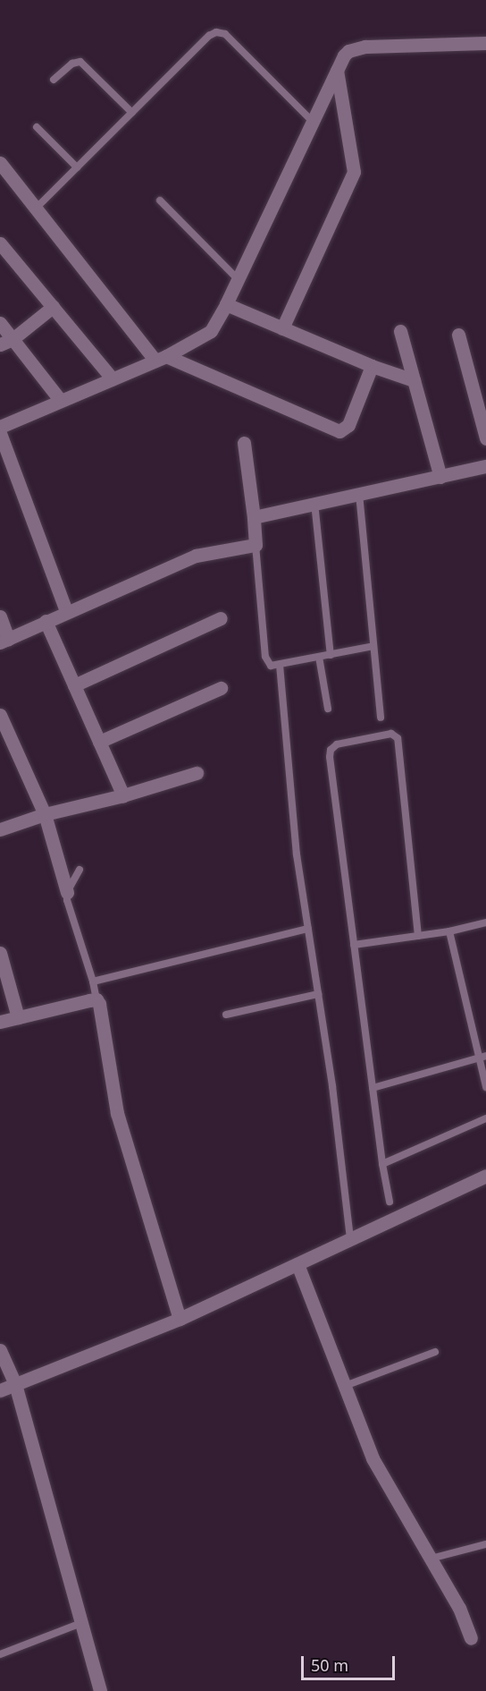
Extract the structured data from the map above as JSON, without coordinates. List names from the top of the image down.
{
  "scale_bar": "50 m"
}
